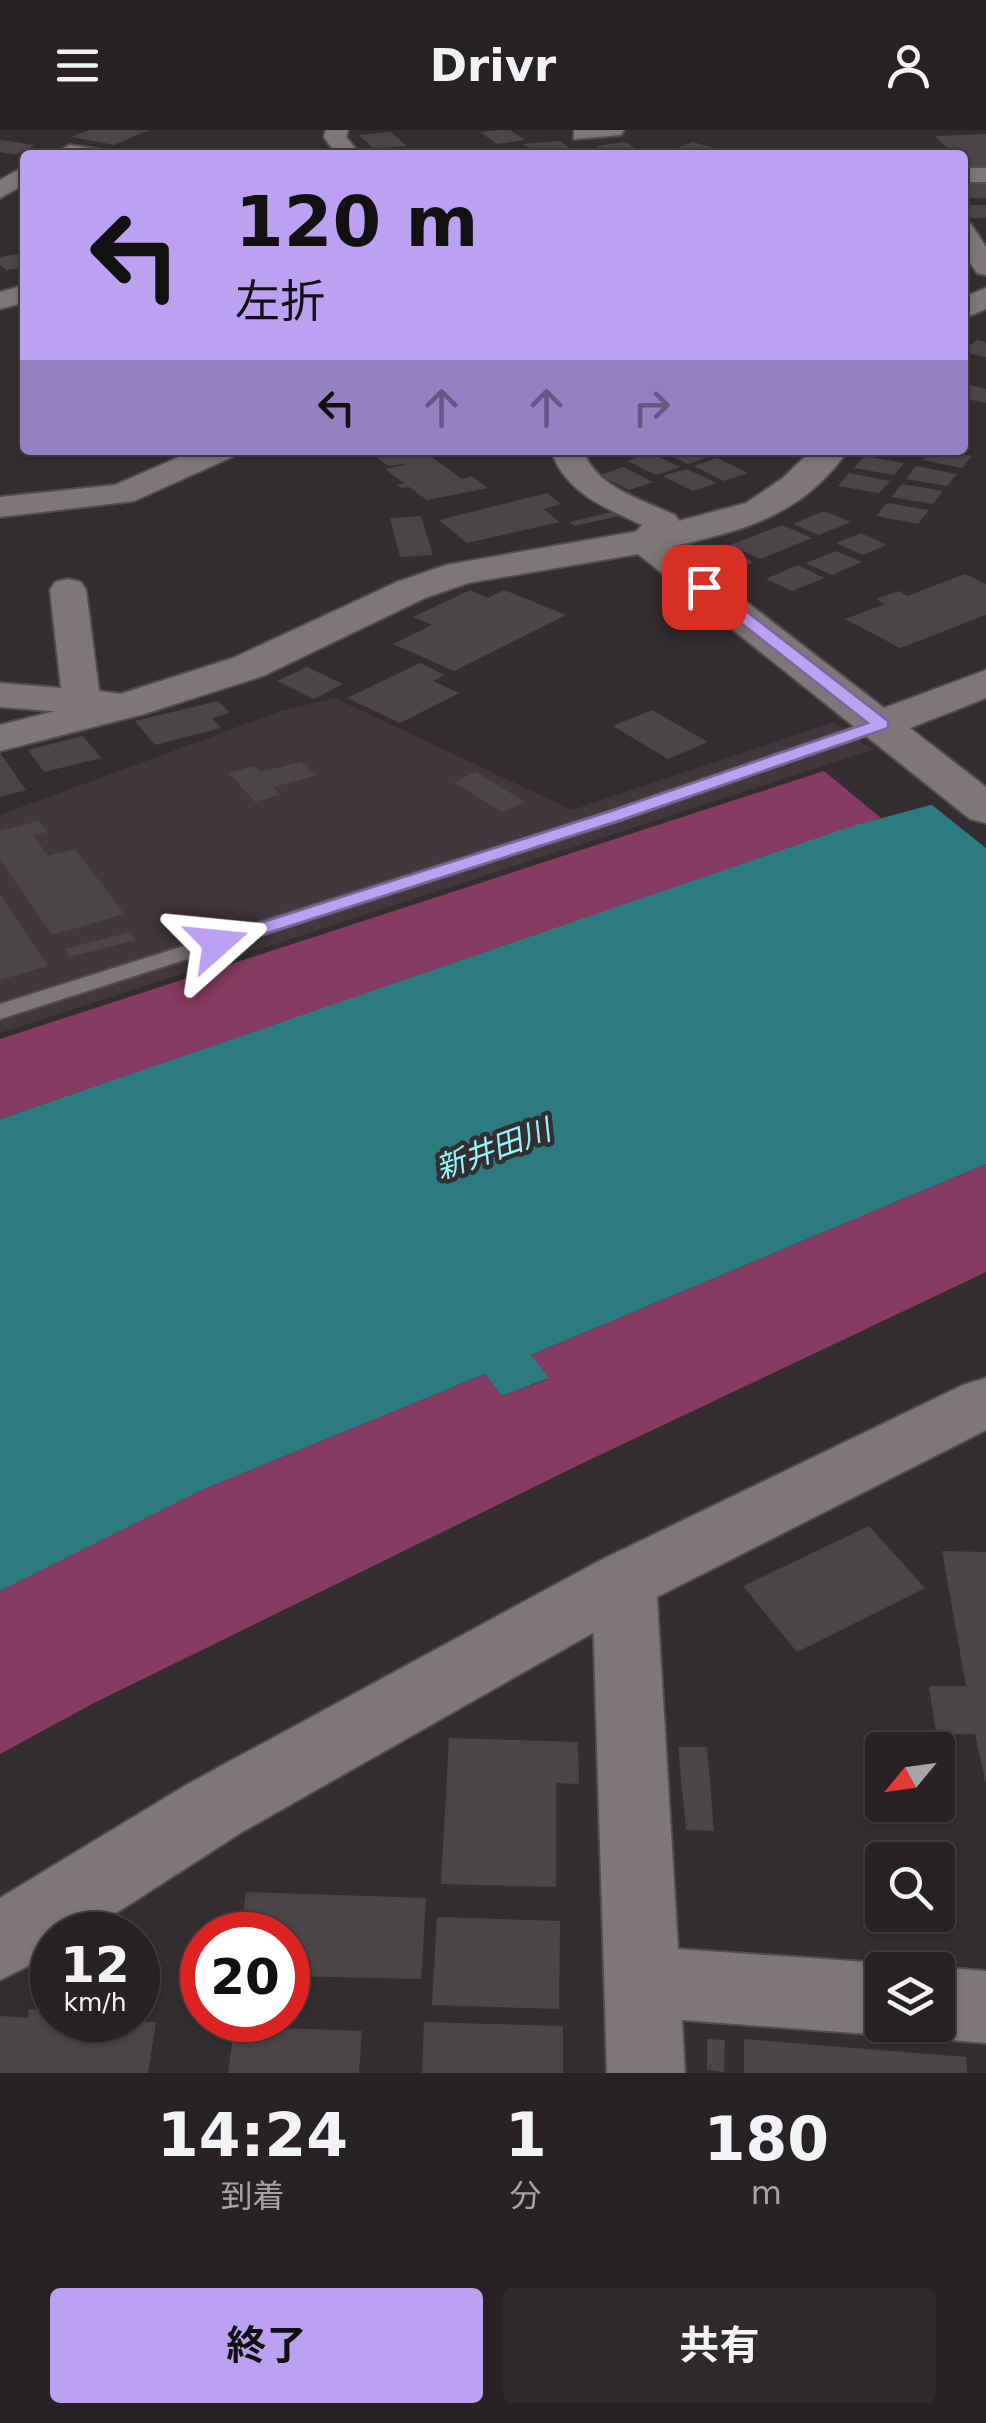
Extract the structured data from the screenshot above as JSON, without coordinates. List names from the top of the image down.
{
  "water": ["新井田川"],
  "north": "bottom left",
  "page": {
    "header": "Drivr",
    "turn": ["120 m", "左折"],
    "speed": "12 km/h",
    "limit": "20",
    "eta": [
      "14:24",
      "到着",
      "1",
      "分",
      "180",
      "m"
    ],
    "buttons": ["終了", "共有"]
  }
}
